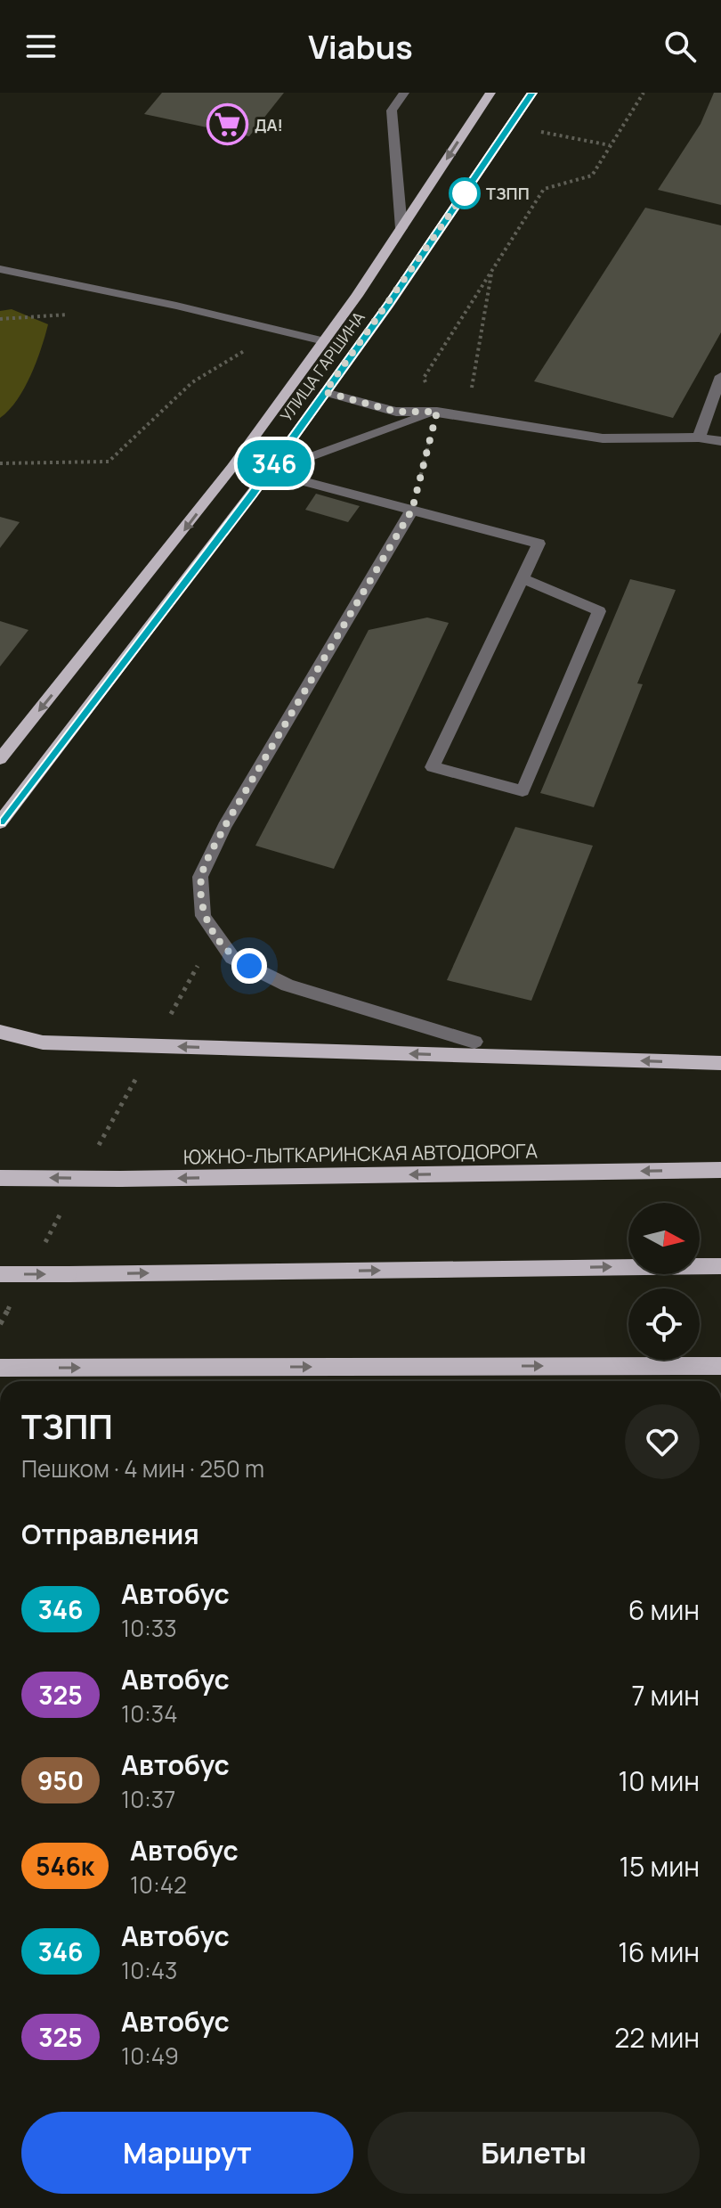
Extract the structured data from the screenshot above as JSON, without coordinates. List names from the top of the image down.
{
  "streets": {
    "main road": ["УЛИЦА ГАРШИНА", "ЮЖНО-ЛЫТКАРИНСКАЯ АВТОДОРОГА"]
  },
  "places": {
    "supermarket": ["ДА!"],
    "other": ["ТЗПП"]
  },
  "lines": ["bus line 346"],
  "north": "right",
  "page": {
    "header": "Viabus",
    "on_map": "346",
    "heading": [
      ["ТЗПП", "Пешком · 4 мин · 250 m"],
      "Отправления"
    ],
    "list": [
      {
        "mark": "346",
        "name": "Автобус",
        "note": "10:33",
        "value": "6 мин"
      },
      {
        "mark": "325",
        "name": "Автобус",
        "note": "10:34",
        "value": "7 мин"
      },
      {
        "mark": "950",
        "name": "Автобус",
        "note": "10:37",
        "value": "10 мин"
      },
      {
        "mark": "546к",
        "name": "Автобус",
        "note": "10:42",
        "value": "15 мин"
      },
      {
        "mark": "346",
        "name": "Автобус",
        "note": "10:43",
        "value": "16 мин"
      },
      {
        "mark": "325",
        "name": "Автобус",
        "note": "10:49",
        "value": "22 мин"
      }
    ],
    "buttons": ["Маршрут", "Билеты"]
  }
}
